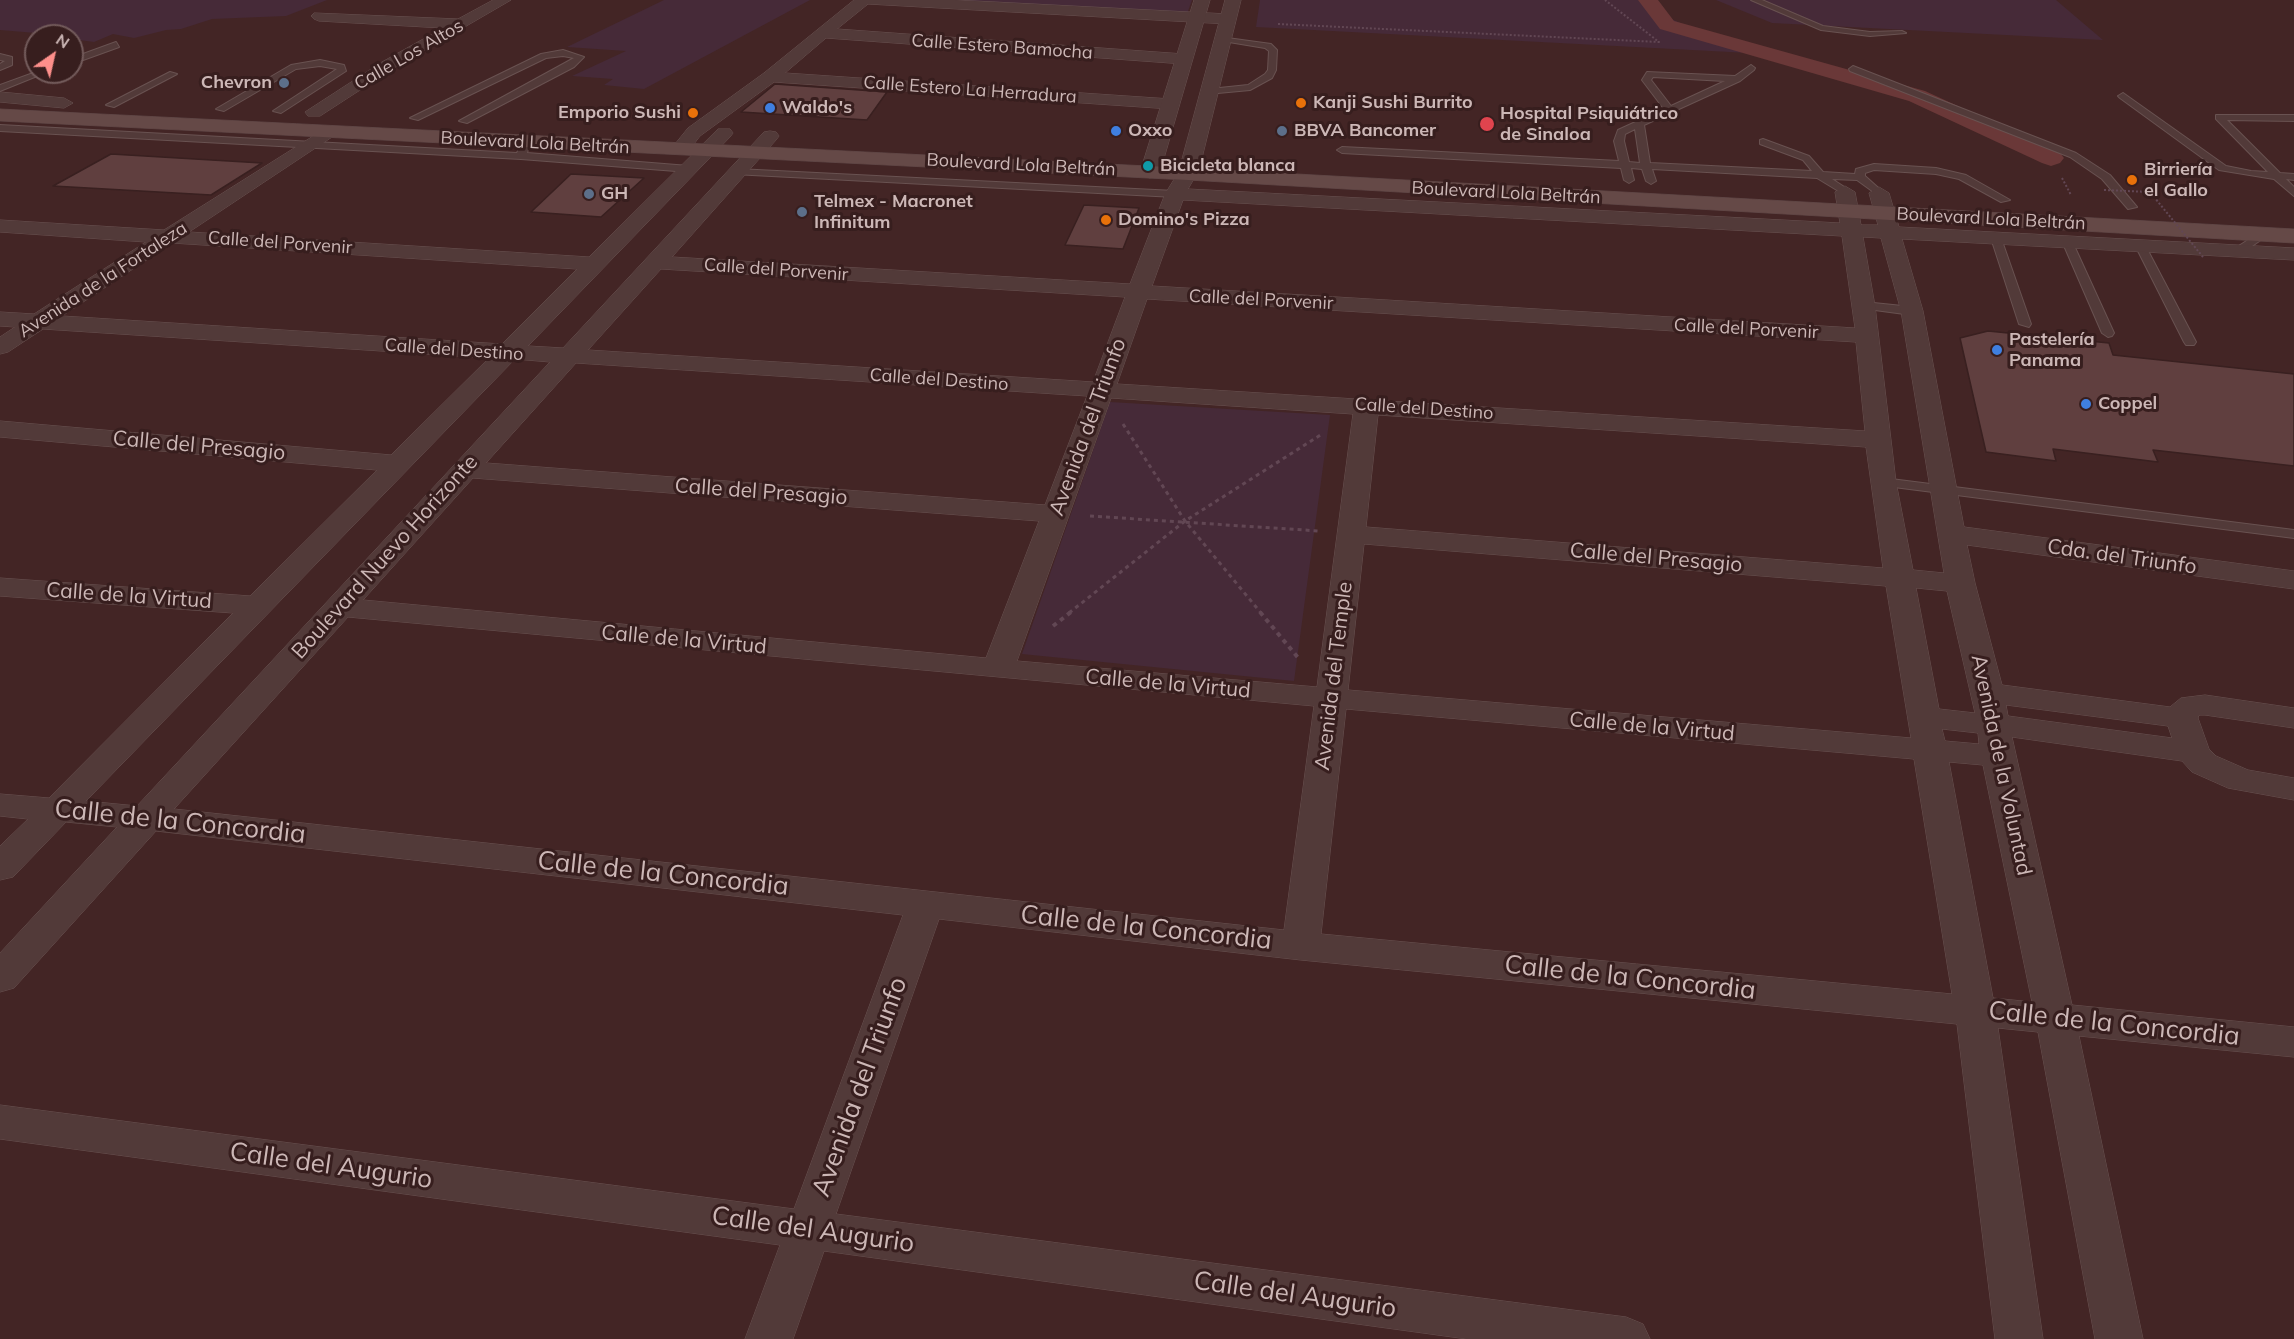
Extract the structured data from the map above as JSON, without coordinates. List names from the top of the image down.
{
  "streets": {
    "main road": ["Boulevard Lola Beltrán"],
    "street": [
      "Calle Estero Bamocha",
      "Calle Los Altos",
      "Calle Estero La Herradura",
      "Calle del Porvenir",
      "Avenida de la Fortaleza",
      "Calle del Destino",
      "Avenida del Triunfo",
      "Calle del Presagio",
      "Boulevard Nuevo Horizonte",
      "Cda. del Triunfo",
      "Calle de la Virtud",
      "Avenida del Temple",
      "Avenida de la Voluntad",
      "Calle de la Concordia",
      "Calle del Augurio"
    ]
  },
  "crossings": [
    ["Calle Los Altos", "Boulevard Lola Beltrán"],
    ["Boulevard Lola Beltrán", "Avenida de la Fortaleza"],
    ["Boulevard Lola Beltrán", "Avenida del Triunfo"],
    ["Boulevard Lola Beltrán", "Boulevard Nuevo Horizonte"],
    ["Boulevard Lola Beltrán", "Avenida de la Voluntad"],
    ["Calle del Porvenir", "Avenida de la Fortaleza"],
    ["Calle del Porvenir", "Avenida del Triunfo"],
    ["Calle del Porvenir", "Boulevard Nuevo Horizonte"],
    ["Avenida de la Fortaleza", "Calle del Destino"],
    ["Calle del Destino", "Avenida del Triunfo"],
    ["Calle del Destino", "Boulevard Nuevo Horizonte"],
    ["Calle del Destino", "Avenida del Temple"],
    ["Avenida del Triunfo", "Calle del Presagio"],
    ["Avenida del Triunfo", "Calle de la Virtud"],
    ["Avenida del Triunfo", "Calle de la Concordia"],
    ["Avenida del Triunfo", "Calle del Augurio"],
    ["Calle del Presagio", "Boulevard Nuevo Horizonte"],
    ["Calle del Presagio", "Avenida del Temple"],
    ["Calle del Presagio", "Avenida de la Voluntad"],
    ["Boulevard Nuevo Horizonte", "Calle de la Virtud"],
    ["Boulevard Nuevo Horizonte", "Calle de la Concordia"],
    ["Cda. del Triunfo", "Avenida de la Voluntad"],
    ["Calle de la Virtud", "Avenida del Temple"],
    ["Calle de la Virtud", "Avenida de la Voluntad"],
    ["Avenida del Temple", "Calle de la Concordia"],
    ["Avenida de la Voluntad", "Calle de la Concordia"]
  ],
  "places": [
    "Chevron",
    "Kanji Sushi Burrito",
    "Waldo's",
    "Emporio Sushi",
    "Hospital Psiquiátrico de Sinaloa",
    "Oxxo",
    "BBVA Bancomer",
    "Bicicleta blanca",
    "Birriería el Gallo",
    "GH",
    "Telmex - Macronet Infinitum",
    "Domino's Pizza",
    "Pastelería Panama",
    "Coppel"
  ],
  "north": "top right"
}
